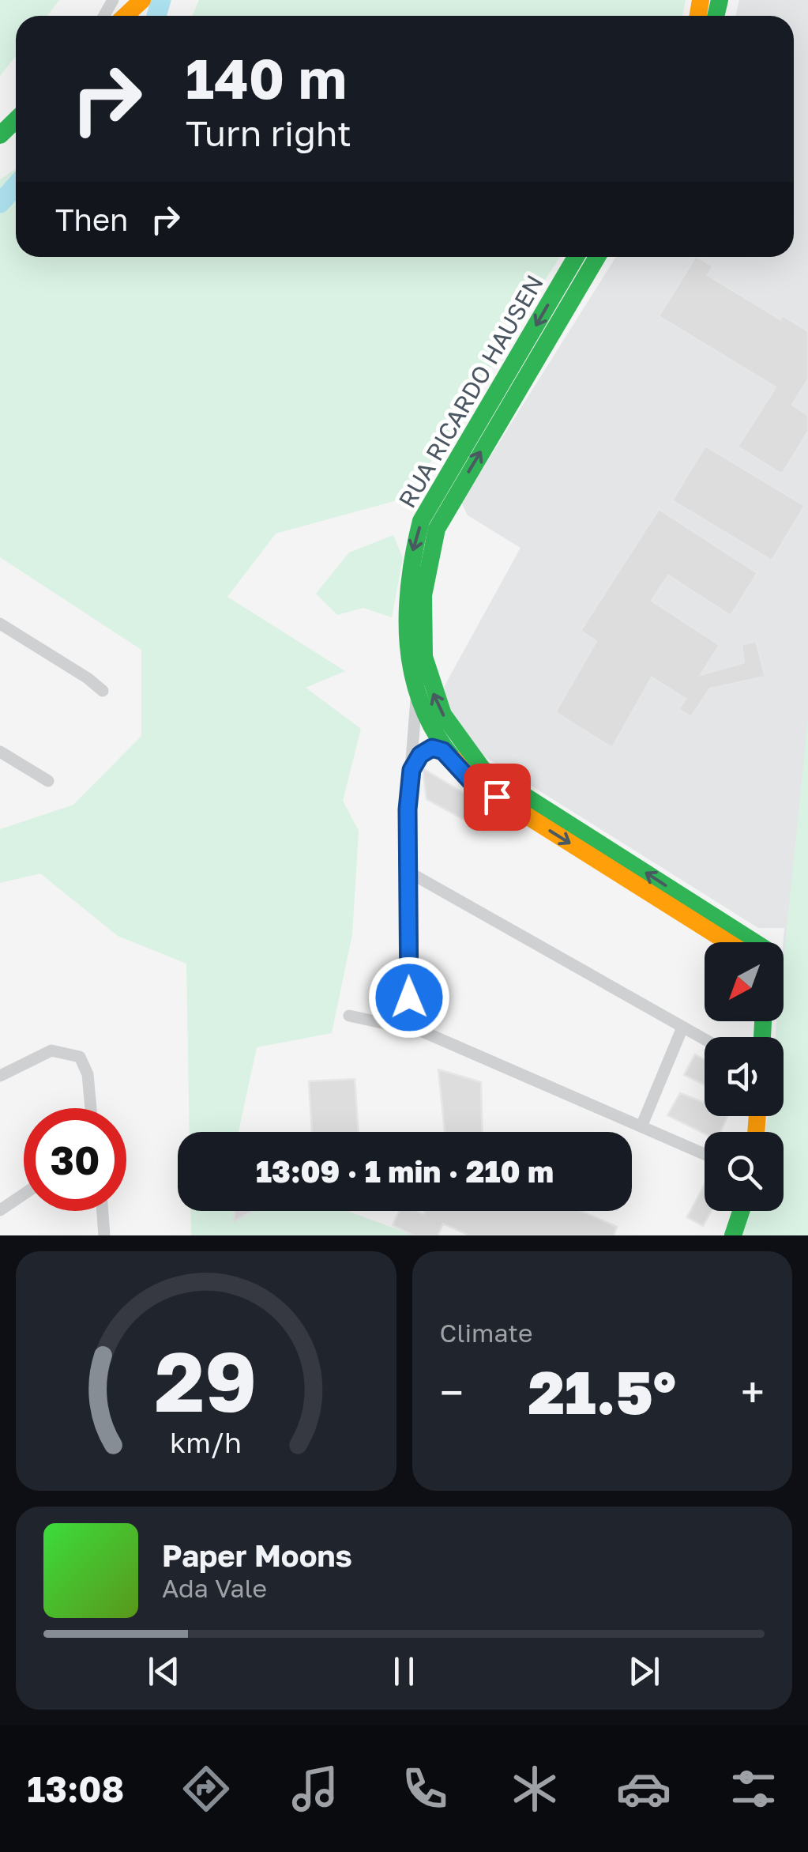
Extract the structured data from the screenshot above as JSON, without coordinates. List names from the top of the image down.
{
  "streets": {
    "street": ["RUA RICARDO HAUSEN"]
  },
  "north": "bottom left",
  "page": {
    "turn": ["140 m", "Turn right"],
    "then": "Then",
    "limit": "30",
    "trip": "13:09 · 1 min · 210 m",
    "tile": "Climate",
    "heat": ["−", "21.5°", "+"],
    "song": ["Paper Moons", "Ada Vale"],
    "tabs": "13:08",
    "gauge": ["29", "km/h"]
  }
}
